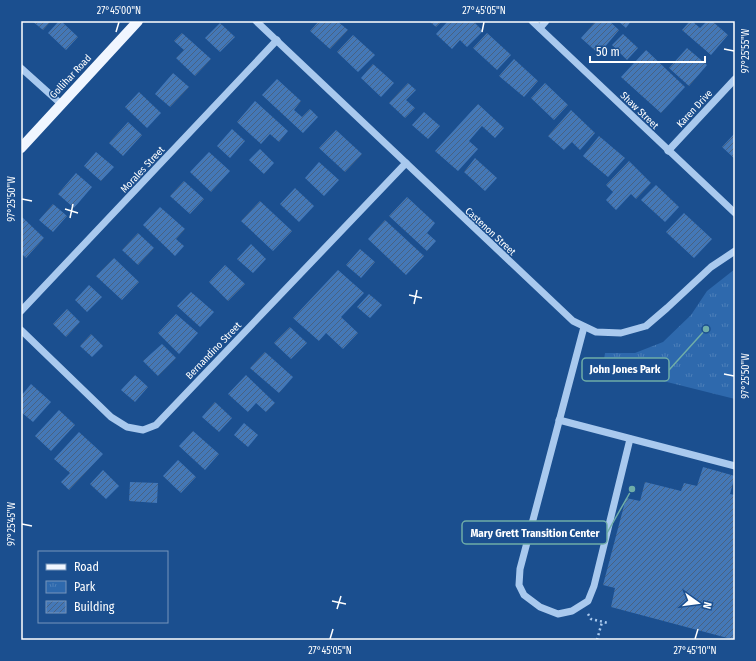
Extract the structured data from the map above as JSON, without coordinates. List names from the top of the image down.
{
  "streets": {
    "main road": ["Gollihar Road"],
    "street": [
      "Karen Drive",
      "Shaw Street",
      "Morales Street",
      "Castenon Street",
      "Bernandino Street"
    ]
  },
  "crossings": [
    ["Karen Drive", "Shaw Street"],
    ["Morales Street", "Castenon Street"],
    ["Castenon Street", "Bernandino Street"]
  ],
  "places": ["John Jones Park", "Mary Grett Transition Center"],
  "legend": ["Road", "Park", "Building"],
  "scale_bar": "50 m",
  "north": "right",
  "coordinates": [
    "27°45'00\"N",
    "27°45'05\"N",
    "97°25'55\"W",
    "97°25'50\"W",
    "97°25'45\"W",
    "27°45'10\"N"
  ]
}
